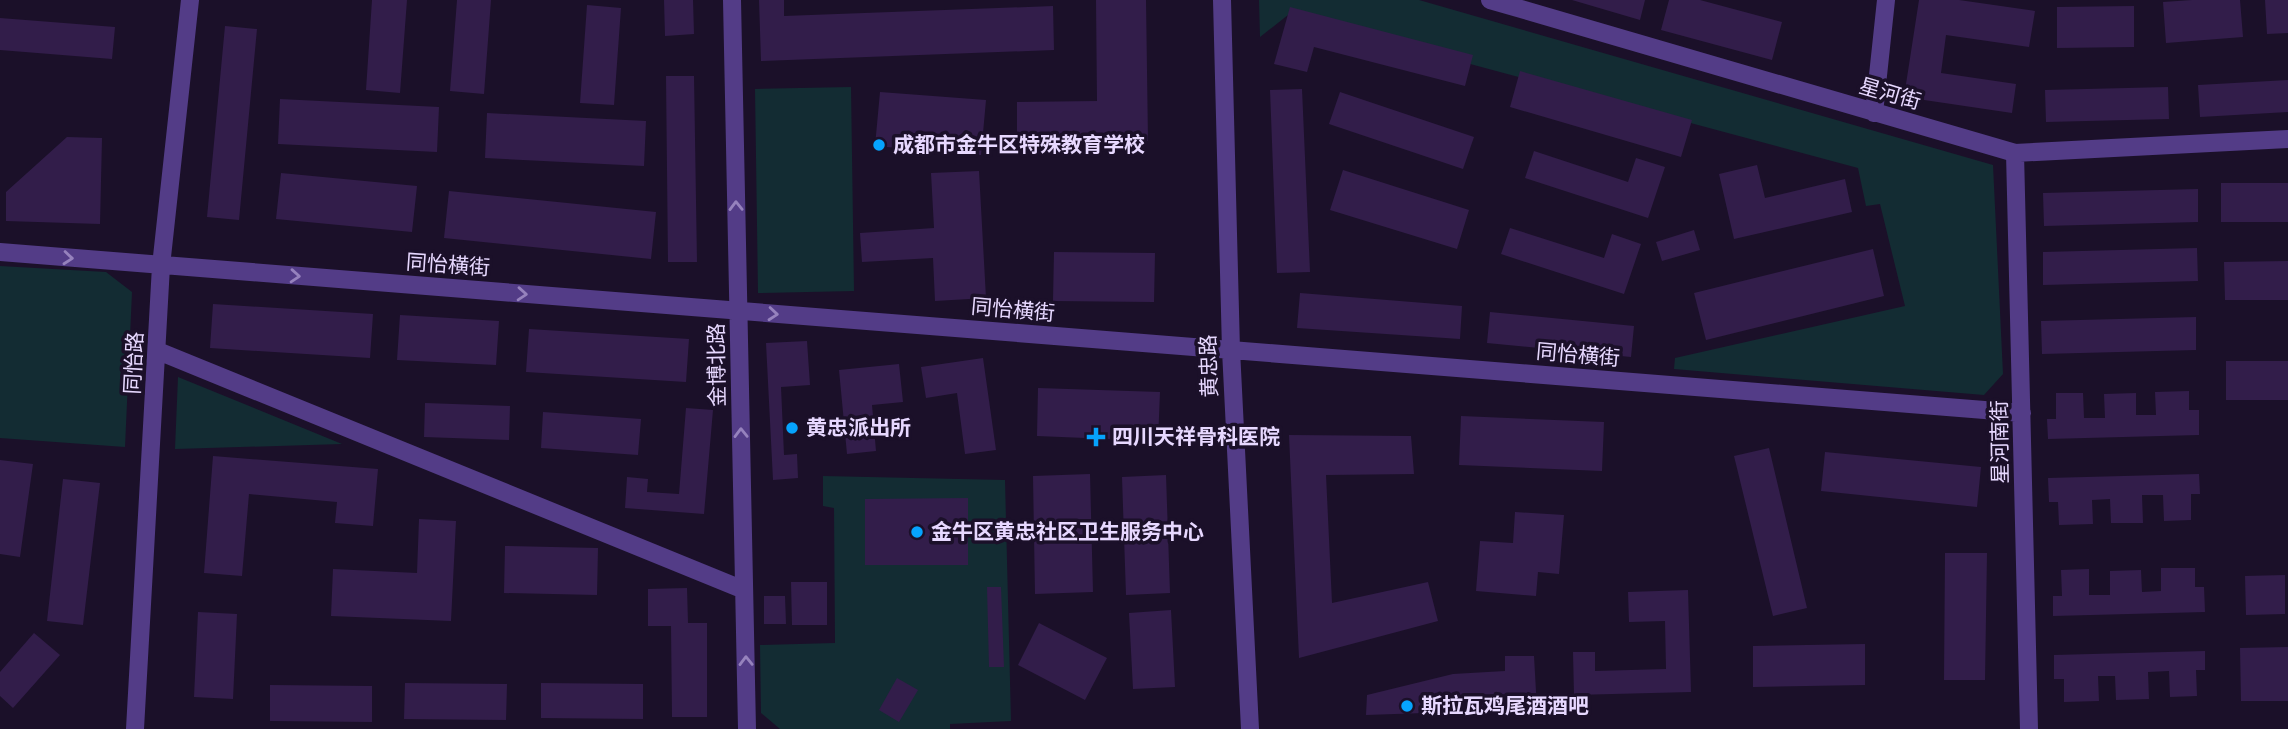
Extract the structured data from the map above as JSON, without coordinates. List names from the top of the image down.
{
  "streets": {
    "street": [
      "星河街",
      "同怡横街",
      "同怡路",
      "金博北路",
      "黄忠路",
      "星河南街"
    ]
  },
  "crossings": [
    ["星河街", "星河南街"],
    ["同怡横街", "同怡路"],
    ["同怡横街", "金博北路"],
    ["同怡横街", "黄忠路"],
    ["同怡横街", "星河南街"]
  ],
  "one_way": ["同怡横街", "金博北路"],
  "places": {
    "other": [
      "成都市金牛区特殊教育学校",
      "黄忠派出所",
      "金牛区黄忠社区卫生服务中心",
      "斯拉瓦鸡尾酒酒吧"
    ],
    "health": ["四川天祥骨科医院"]
  }
}
